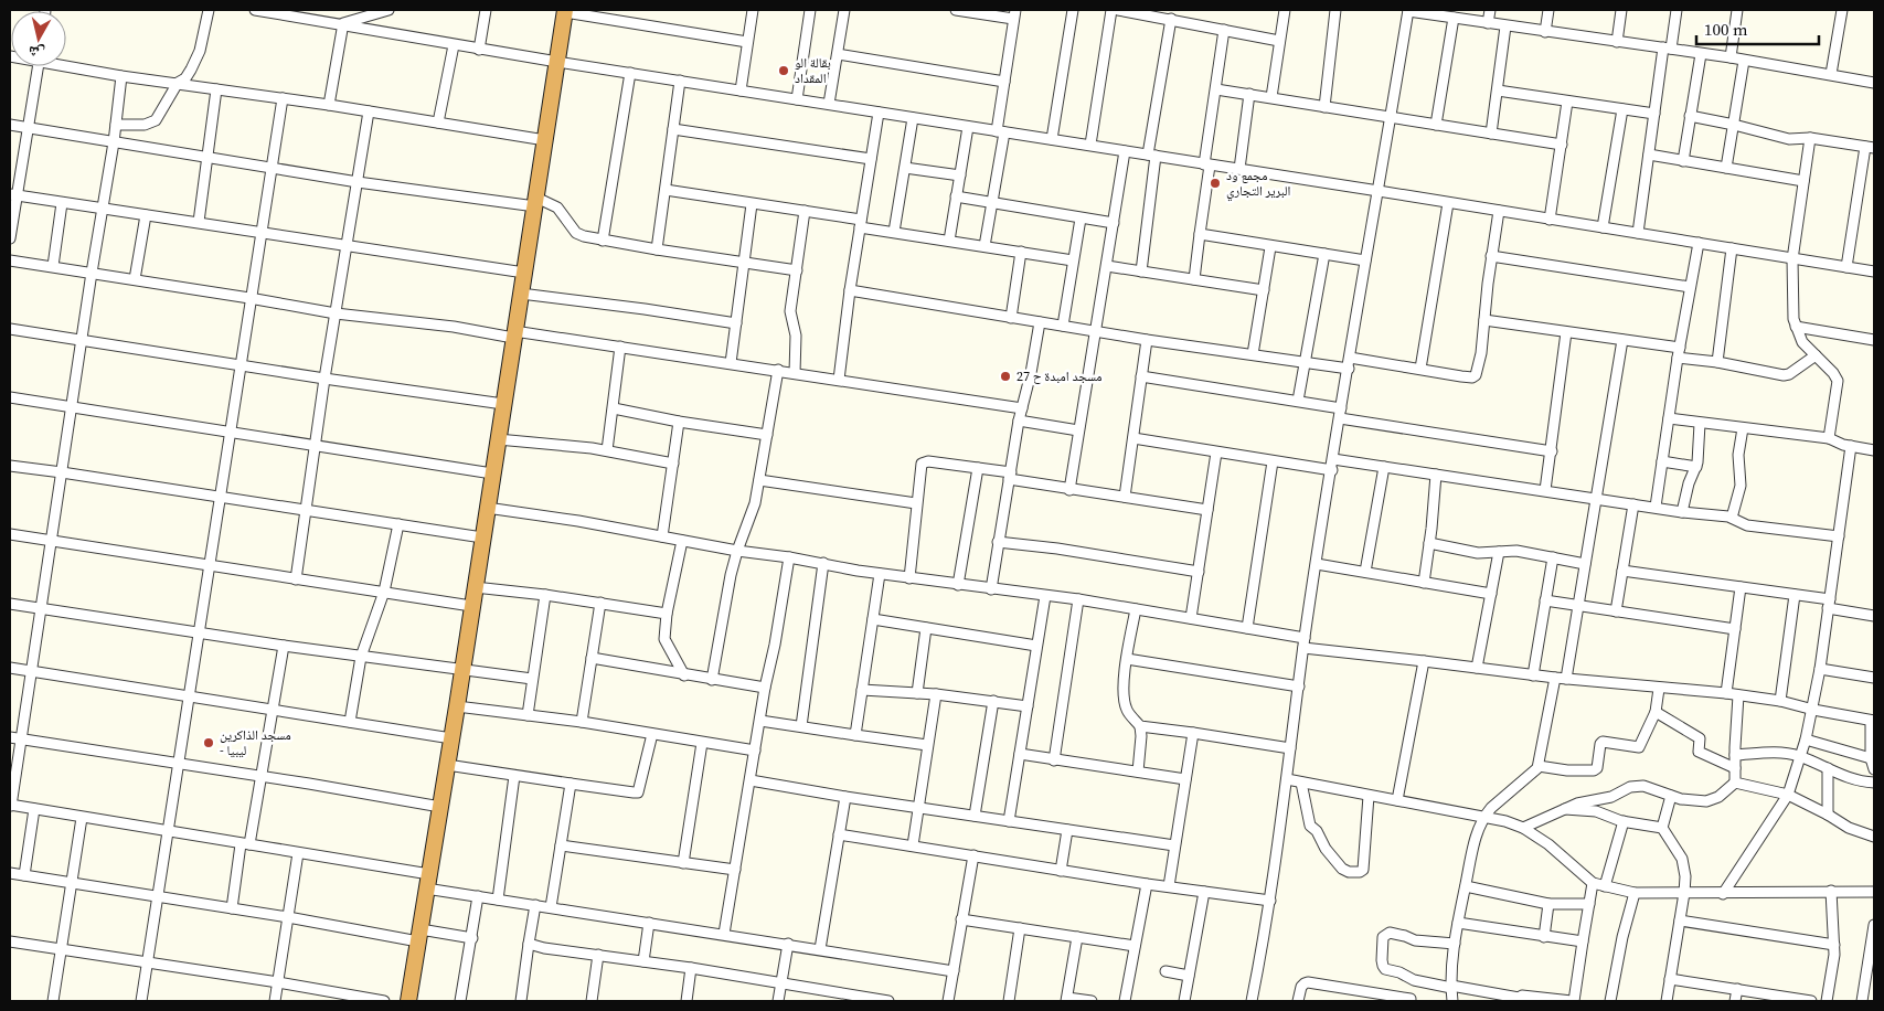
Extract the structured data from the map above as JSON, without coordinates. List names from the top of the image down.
{
  "places": [
    "بقالة الو المقداد",
    "مجمع ود البرير التجاري",
    "مسجد امبدة ح 27",
    "مسجد الذاكرين - ليبيا"
  ],
  "scale_bar": "100 m",
  "north": "bottom"
}
